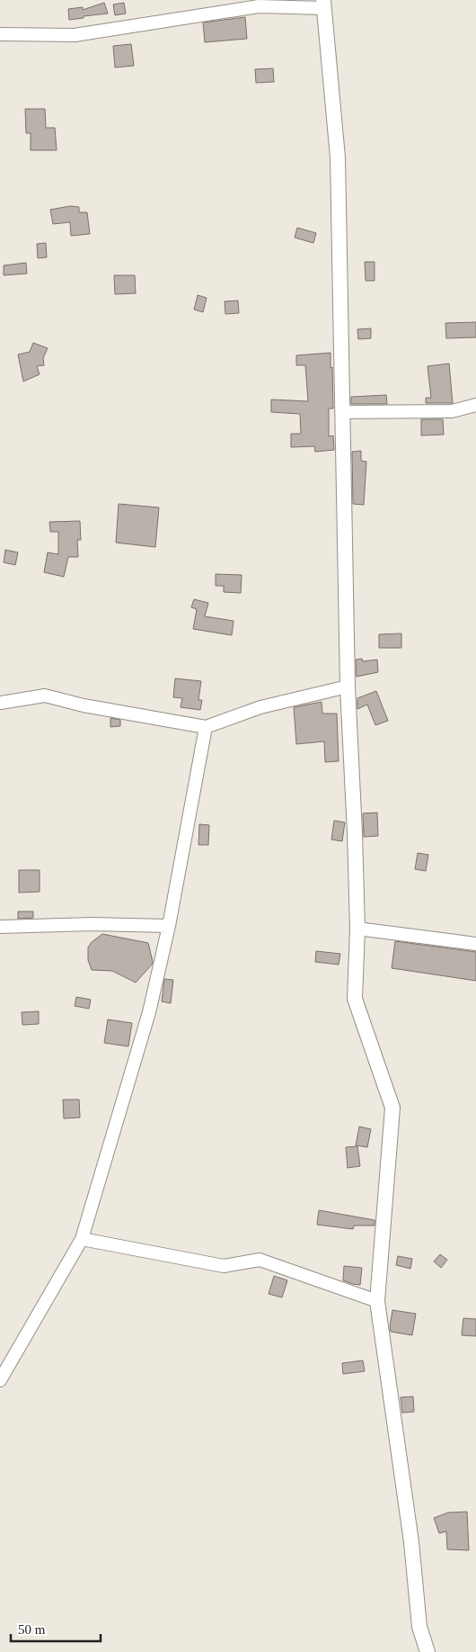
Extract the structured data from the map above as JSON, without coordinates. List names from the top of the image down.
{
  "scale_bar": "50 m"
}
